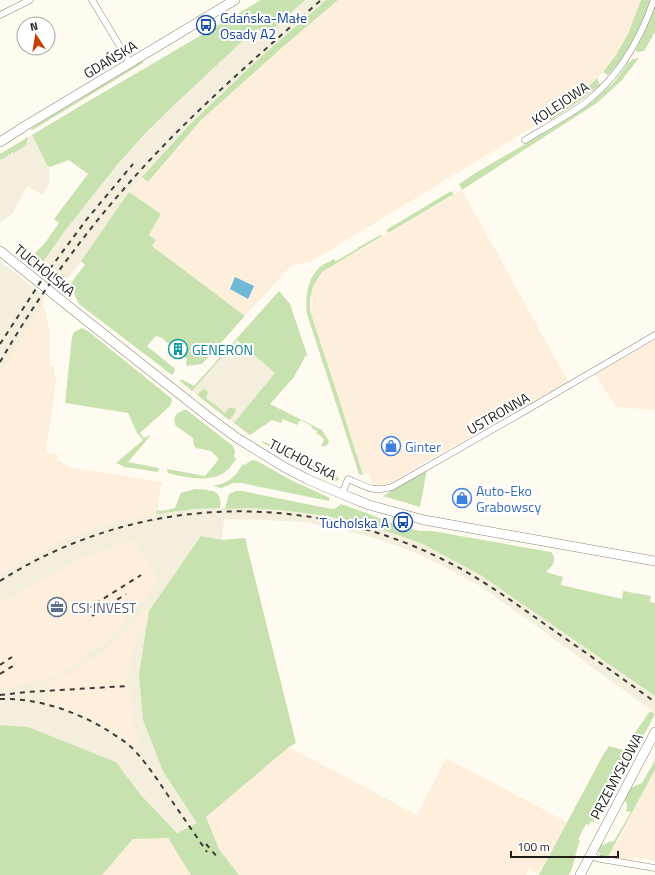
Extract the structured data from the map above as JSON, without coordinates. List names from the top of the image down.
{
  "streets": {
    "main road": ["GDAŃSKA", "TUCHOLSKA", "PRZEMYSŁOWA"],
    "street": ["KOLEJOWA", "USTRONNA"]
  },
  "crossings": [
    ["TUCHOLSKA", "USTRONNA"]
  ],
  "places": {
    "bus stop": ["Gdańska-Małe Osady A2", "Tucholska A"],
    "building": ["GENERON"],
    "shop": ["Ginter", "Auto-Eko Grabowscy"],
    "office": ["CSI INVEST"]
  },
  "scale_bar": "100 m",
  "north": "top"
}
